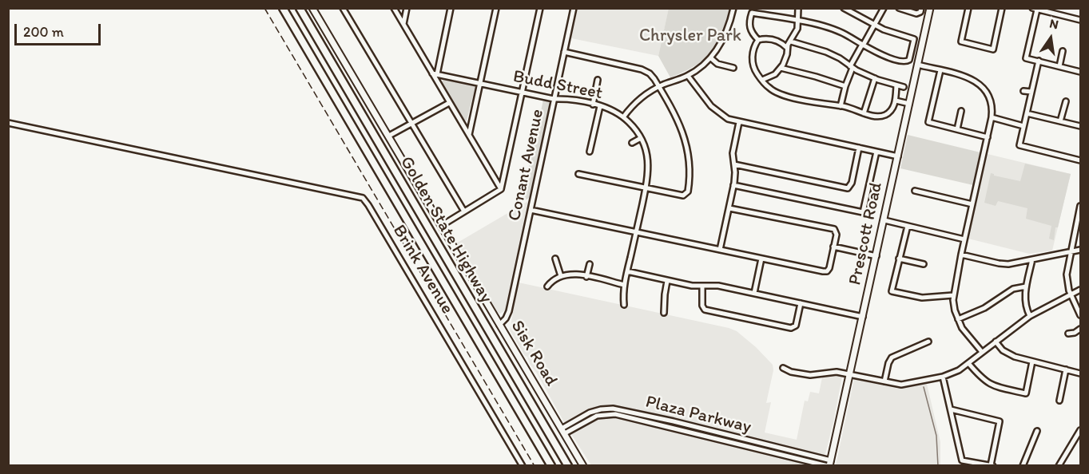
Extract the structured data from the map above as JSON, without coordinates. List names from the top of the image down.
{
  "streets": {
    "highway": ["Golden State Highway"],
    "main road": ["Prescott Road", "Sisk Road"],
    "street": [
      "Budd Street",
      "Conant Avenue",
      "Brink Avenue",
      "Plaza Parkway"
    ]
  },
  "crossings": [
    ["Budd Street", "Conant Avenue"],
    ["Conant Avenue", "Sisk Road"],
    ["Prescott Road", "Plaza Parkway"],
    ["Sisk Road", "Plaza Parkway"]
  ],
  "parks": ["Chrysler Park"],
  "scale_bar": "200 m",
  "north": "top"
}
